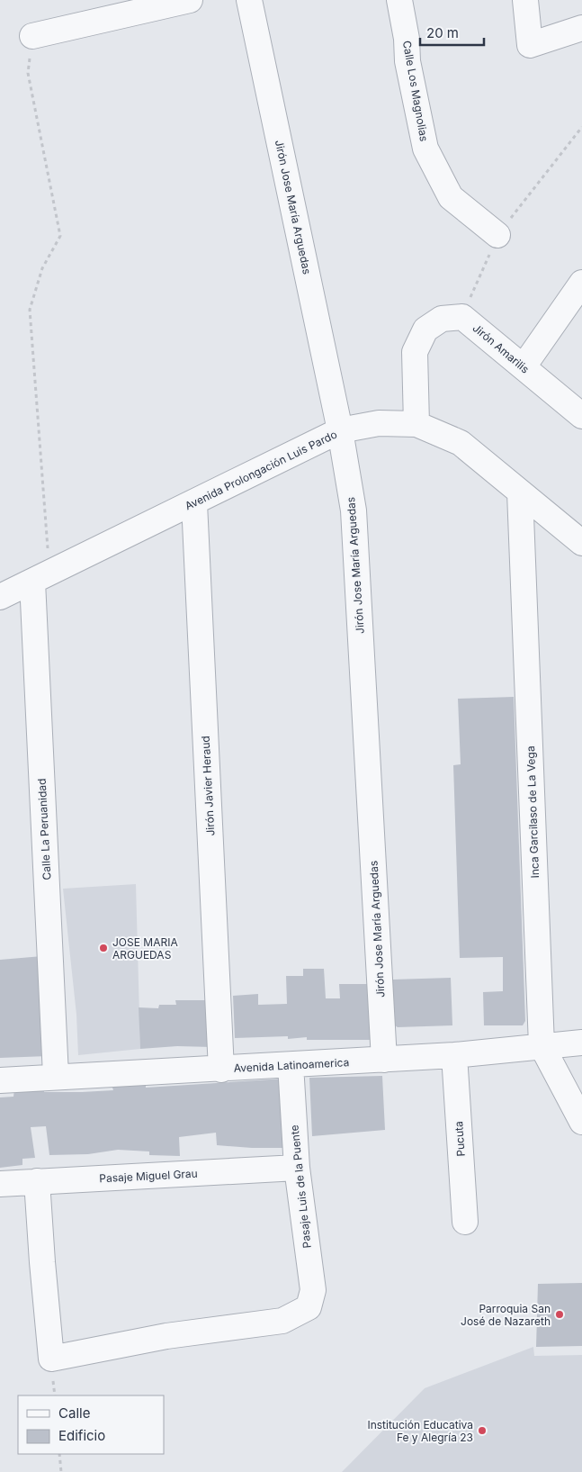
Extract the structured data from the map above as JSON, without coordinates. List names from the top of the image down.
{
  "streets": {
    "street": [
      "Calle Los Magnolias",
      "Jirón Jose María Arguedas",
      "Jirón Amarilis",
      "Avenida Prolongación Luis Pardo",
      "Jirón Javier Heraud",
      "Inca Garcilaso de La Vega",
      "Calle La Peruanidad",
      "Avenida Latinoamerica",
      "Pucuta",
      "Pasaje Miguel Grau",
      "Pasaje Luis de la Puente"
    ]
  },
  "crossings": [
    ["Jirón Jose María Arguedas", "Avenida Prolongación Luis Pardo"],
    ["Jirón Jose María Arguedas", "Avenida Latinoamerica"],
    ["Jirón Amarilis", "Avenida Prolongación Luis Pardo"],
    ["Avenida Prolongación Luis Pardo", "Jirón Javier Heraud"],
    ["Avenida Prolongación Luis Pardo", "Inca Garcilaso de La Vega"],
    ["Avenida Prolongación Luis Pardo", "Calle La Peruanidad"],
    ["Jirón Javier Heraud", "Avenida Latinoamerica"],
    ["Inca Garcilaso de La Vega", "Avenida Latinoamerica"],
    ["Calle La Peruanidad", "Avenida Latinoamerica"],
    ["Avenida Latinoamerica", "Pucuta"],
    ["Avenida Latinoamerica", "Pasaje Luis de la Puente"],
    ["Pasaje Miguel Grau", "Pasaje Luis de la Puente"]
  ],
  "places": ["JOSE MARIA ARGUEDAS", "Parroquia San José de Nazareth", "Institución Educativa Fe y Alegría 23"],
  "legend": ["Calle", "Edificio"],
  "scale_bar": "20 m"
}
